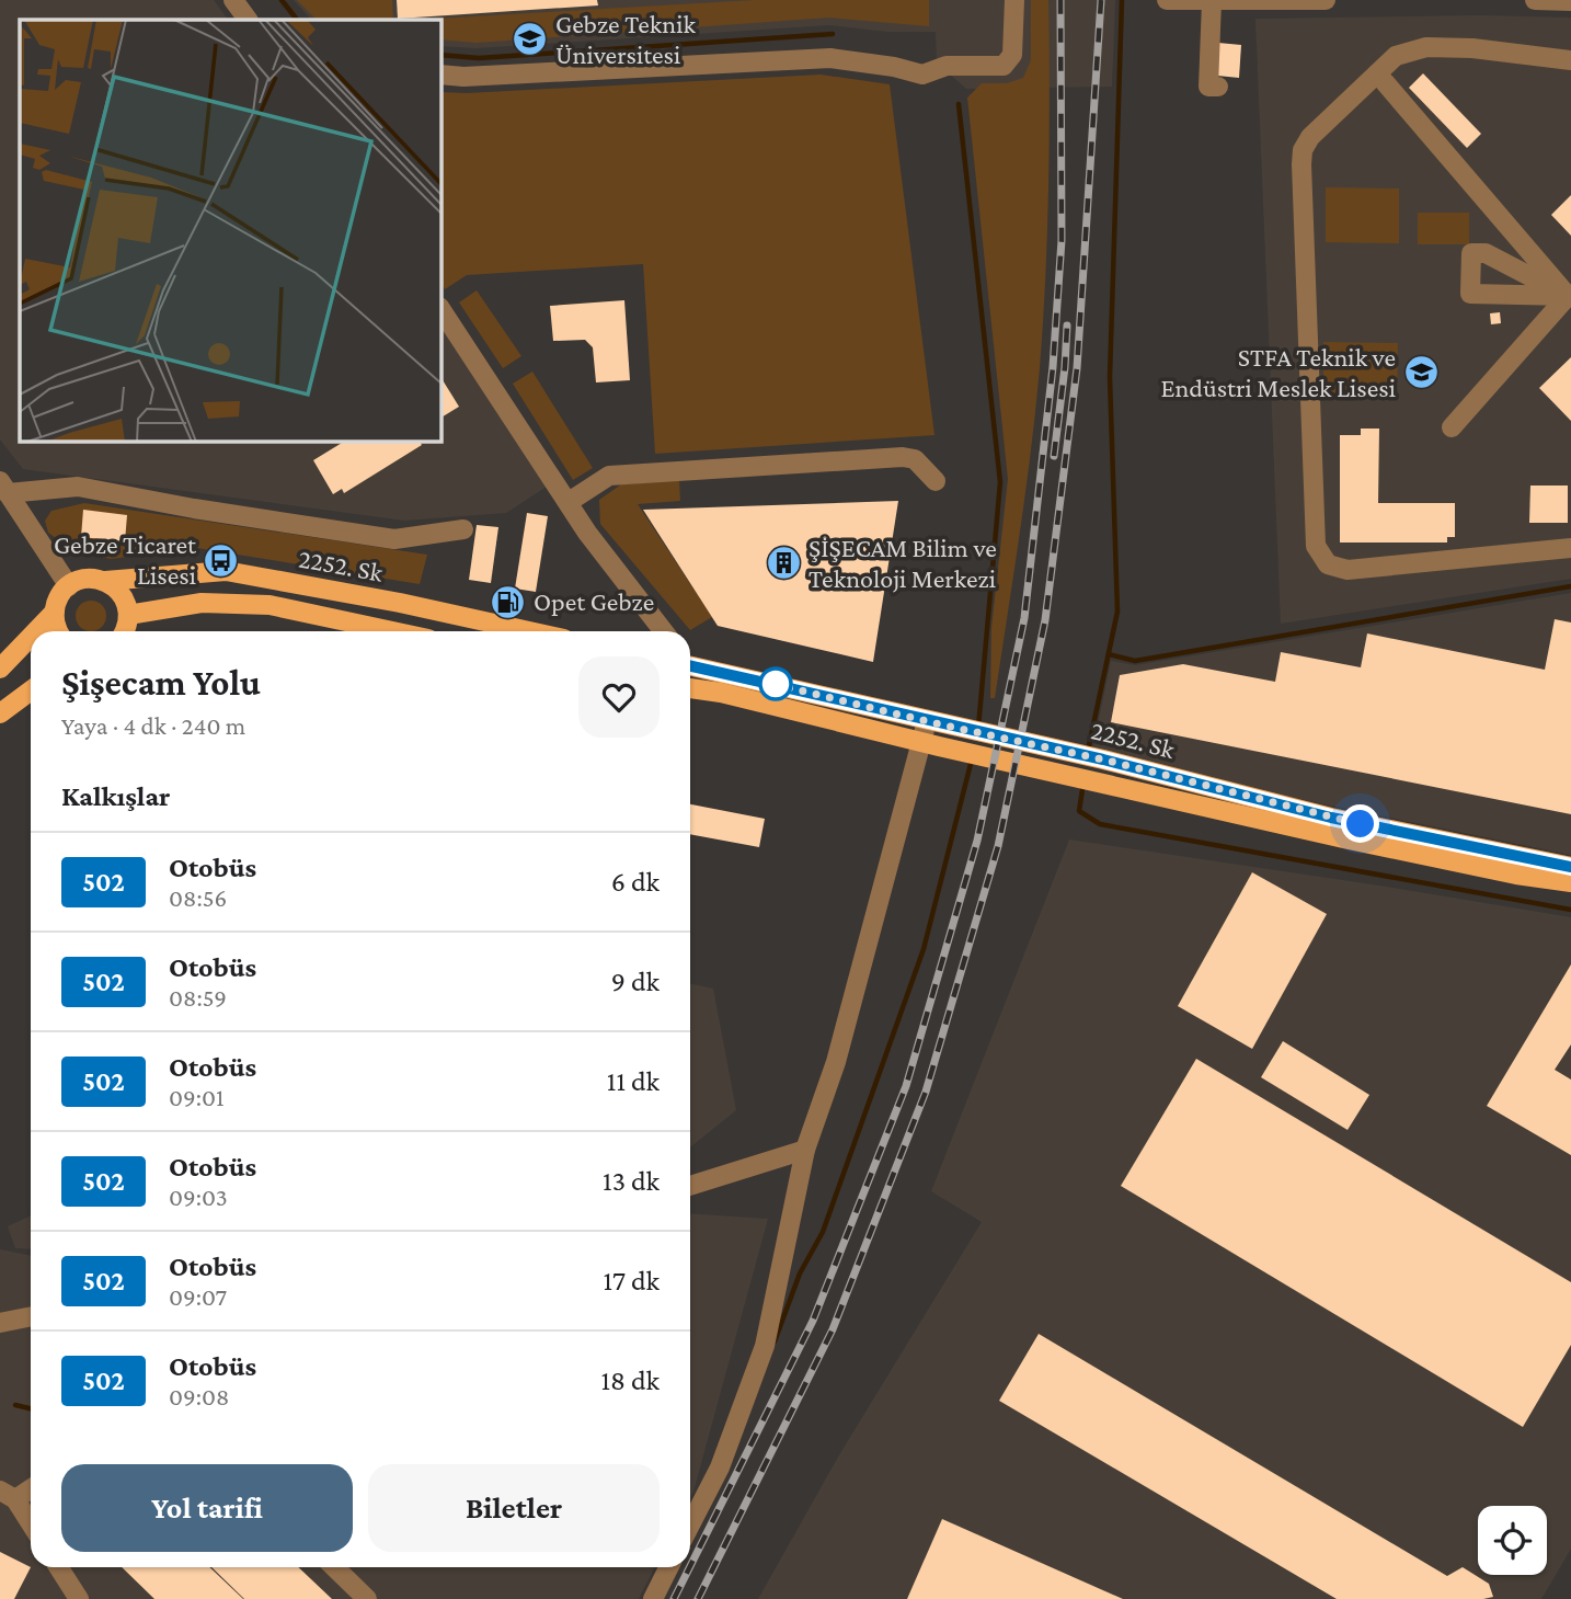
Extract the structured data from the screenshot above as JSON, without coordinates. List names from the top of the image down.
{
  "streets": {
    "main road": ["2252. Sk"]
  },
  "places": {
    "school or university": ["Gebze Teknik Üniversitesi", "STFA Teknik ve Endüstri Meslek Lisesi"],
    "bus stop": ["Gebze Ticaret Lisesi"],
    "building": ["ŞİŞECAM Bilim ve Teknoloji Merkezi"],
    "fuel station": ["Opet Gebze"]
  },
  "lines": ["bus line 502"],
  "page": {
    "heading": [
      ["Şişecam Yolu", "Yaya · 4 dk · 240 m"],
      "Kalkışlar"
    ],
    "list": [
      {
        "mark": "502",
        "name": "Otobüs",
        "note": "08:56",
        "value": "6 dk"
      },
      {
        "mark": "502",
        "name": "Otobüs",
        "note": "08:59",
        "value": "9 dk"
      },
      {
        "mark": "502",
        "name": "Otobüs",
        "note": "09:01",
        "value": "11 dk"
      },
      {
        "mark": "502",
        "name": "Otobüs",
        "note": "09:03",
        "value": "13 dk"
      },
      {
        "mark": "502",
        "name": "Otobüs",
        "note": "09:07",
        "value": "17 dk"
      },
      {
        "mark": "502",
        "name": "Otobüs",
        "note": "09:08",
        "value": "18 dk"
      }
    ],
    "buttons": ["Yol tarifi", "Biletler"]
  }
}
